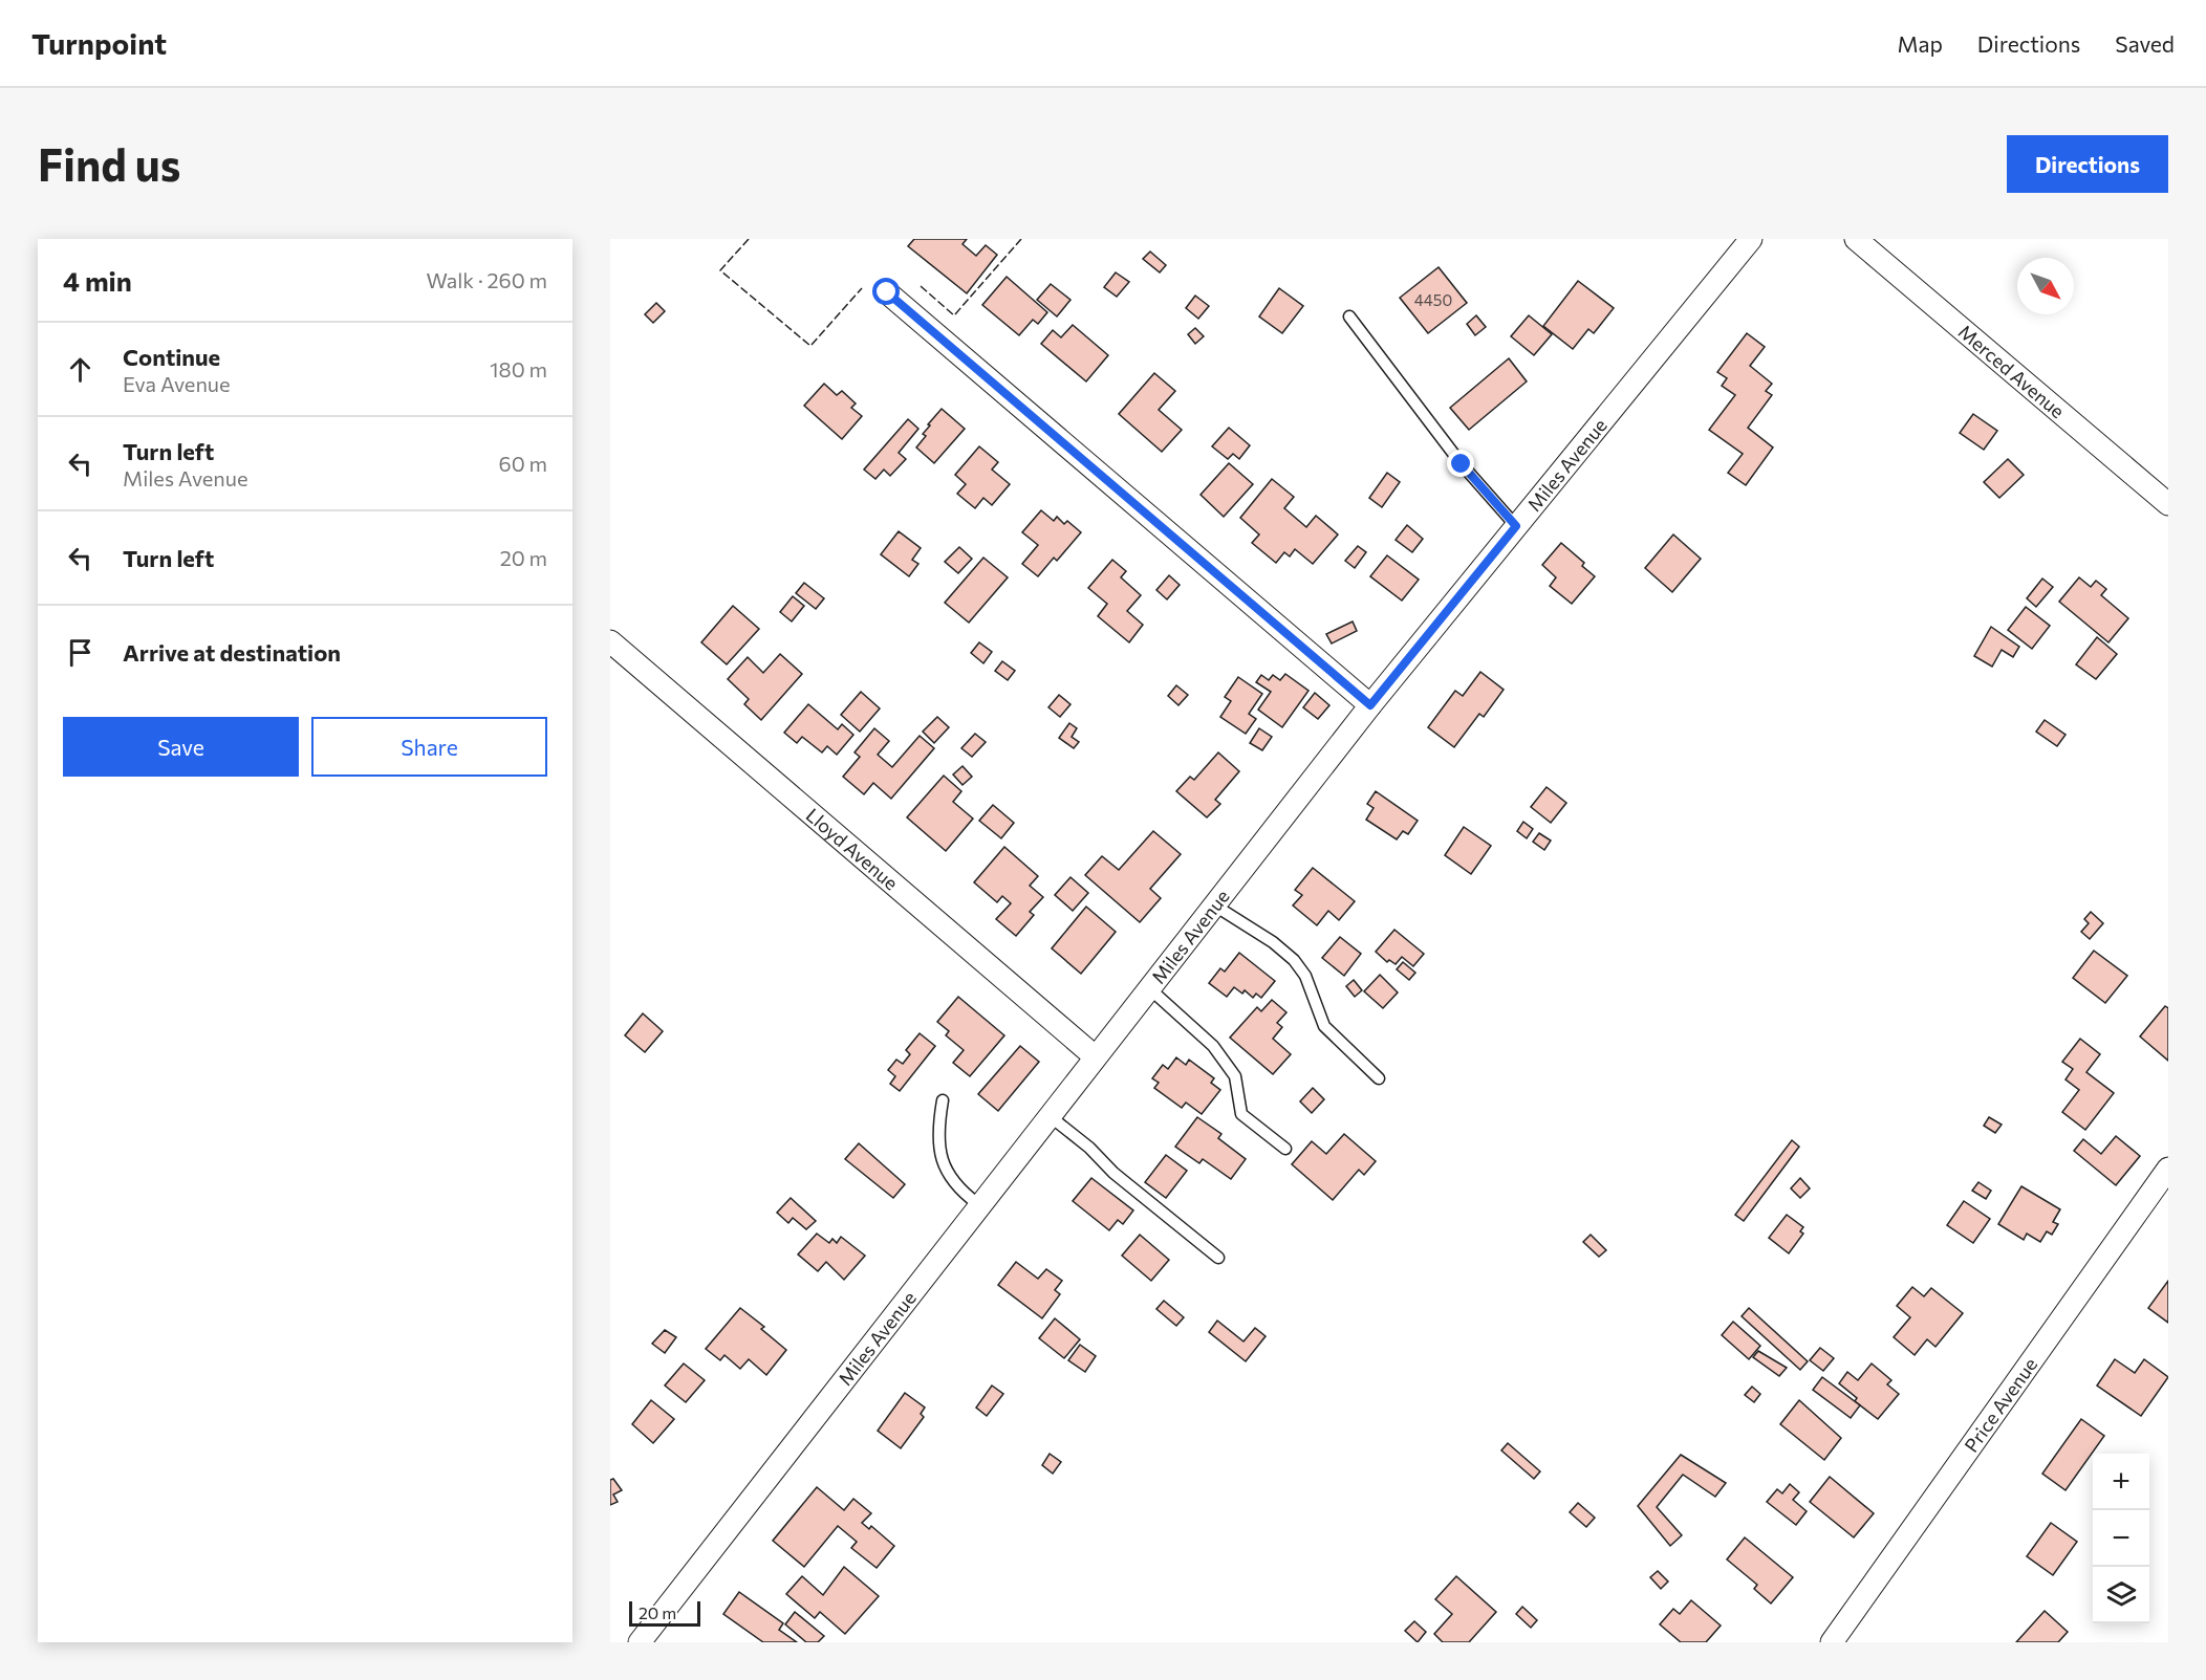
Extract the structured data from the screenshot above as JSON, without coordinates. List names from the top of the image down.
{
  "streets": {
    "street": [
      "Merced Avenue",
      "Miles Avenue",
      "Lloyd Avenue",
      "Price Avenue"
    ]
  },
  "crossings": [
    ["Miles Avenue", "Lloyd Avenue"]
  ],
  "house_numbers": ["4450"],
  "scale_bar": "20 m",
  "north": "bottom right",
  "page": {
    "header": "Turnpoint",
    "nav": ["Map", "Directions", "Saved"],
    "buttons": [
      "Directions",
      ["Save", "Share"]
    ],
    "title": "Find us",
    "heading": ["4 min", "Walk · 260 m"],
    "list": [
      ["Continue", "Eva Avenue", "180 m"],
      ["Turn left", "Miles Avenue", "60 m"],
      ["Turn left", "20 m"],
      "Arrive at destination"
    ],
    "map_buttons": ["+", "−"],
    "scale": "20 m"
  }
}
